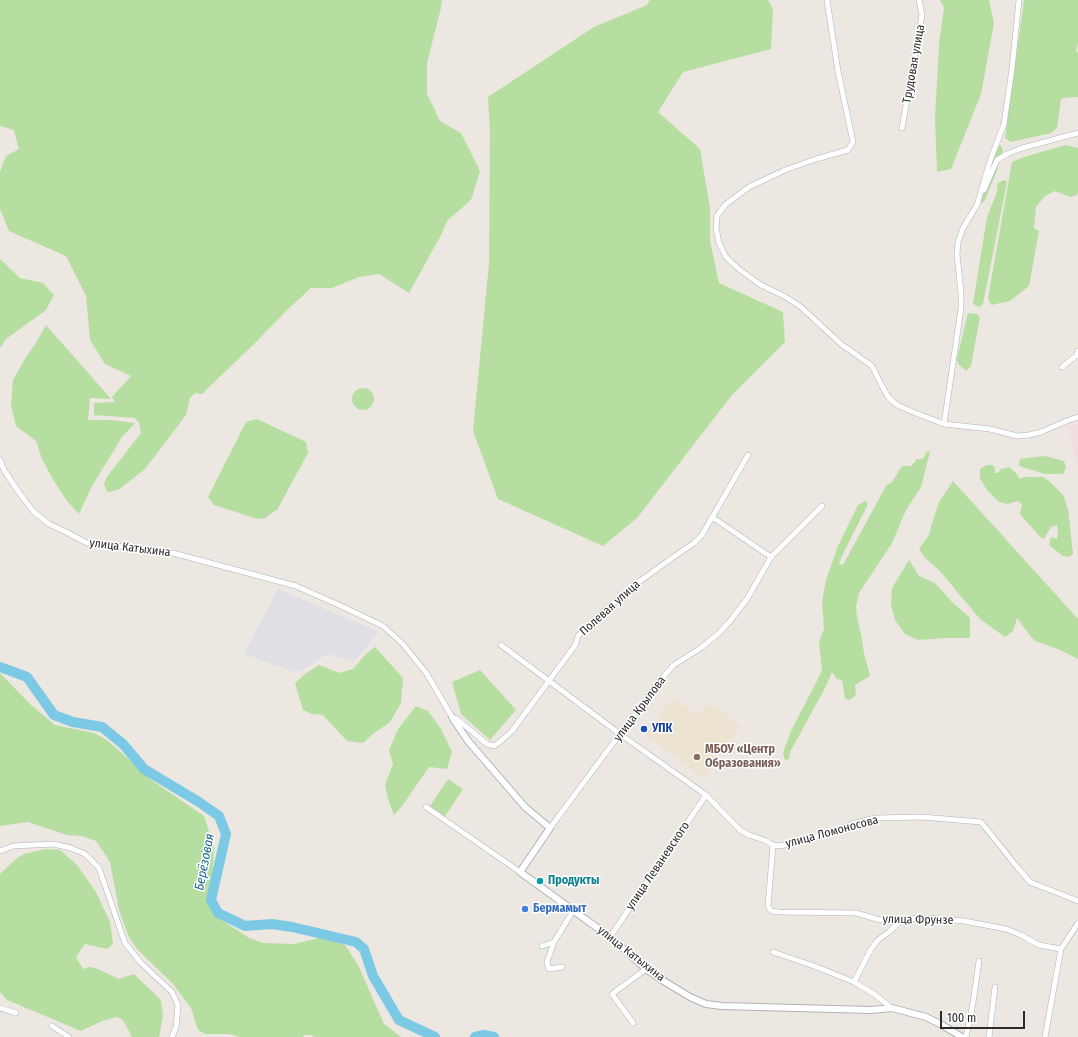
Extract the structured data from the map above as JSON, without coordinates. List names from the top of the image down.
{
  "streets": {
    "street": [
      "Трудовая улица",
      "улица Катыхина",
      "Полевая улица",
      "улица Крылова",
      "улица Ломоносова",
      "улица Леваневского",
      "улица Фрунзе"
    ]
  },
  "crossings": [
    ["улица Катыхина", "Полевая улица"],
    ["улица Катыхина", "улица Крылова"],
    ["улица Катыхина", "улица Леваневского"],
    ["Полевая улица", "улица Ломоносова"],
    ["улица Крылова", "улица Ломоносова"],
    ["улица Ломоносова", "улица Леваневского"],
    ["улица Ломоносова", "улица Фрунзе"]
  ],
  "water": ["Берёзовая"],
  "places": [
    "УПК",
    "МБОУ «Центр Образования»",
    "Продукты",
    "Бермамыт"
  ],
  "scale_bar": "100 m"
}
